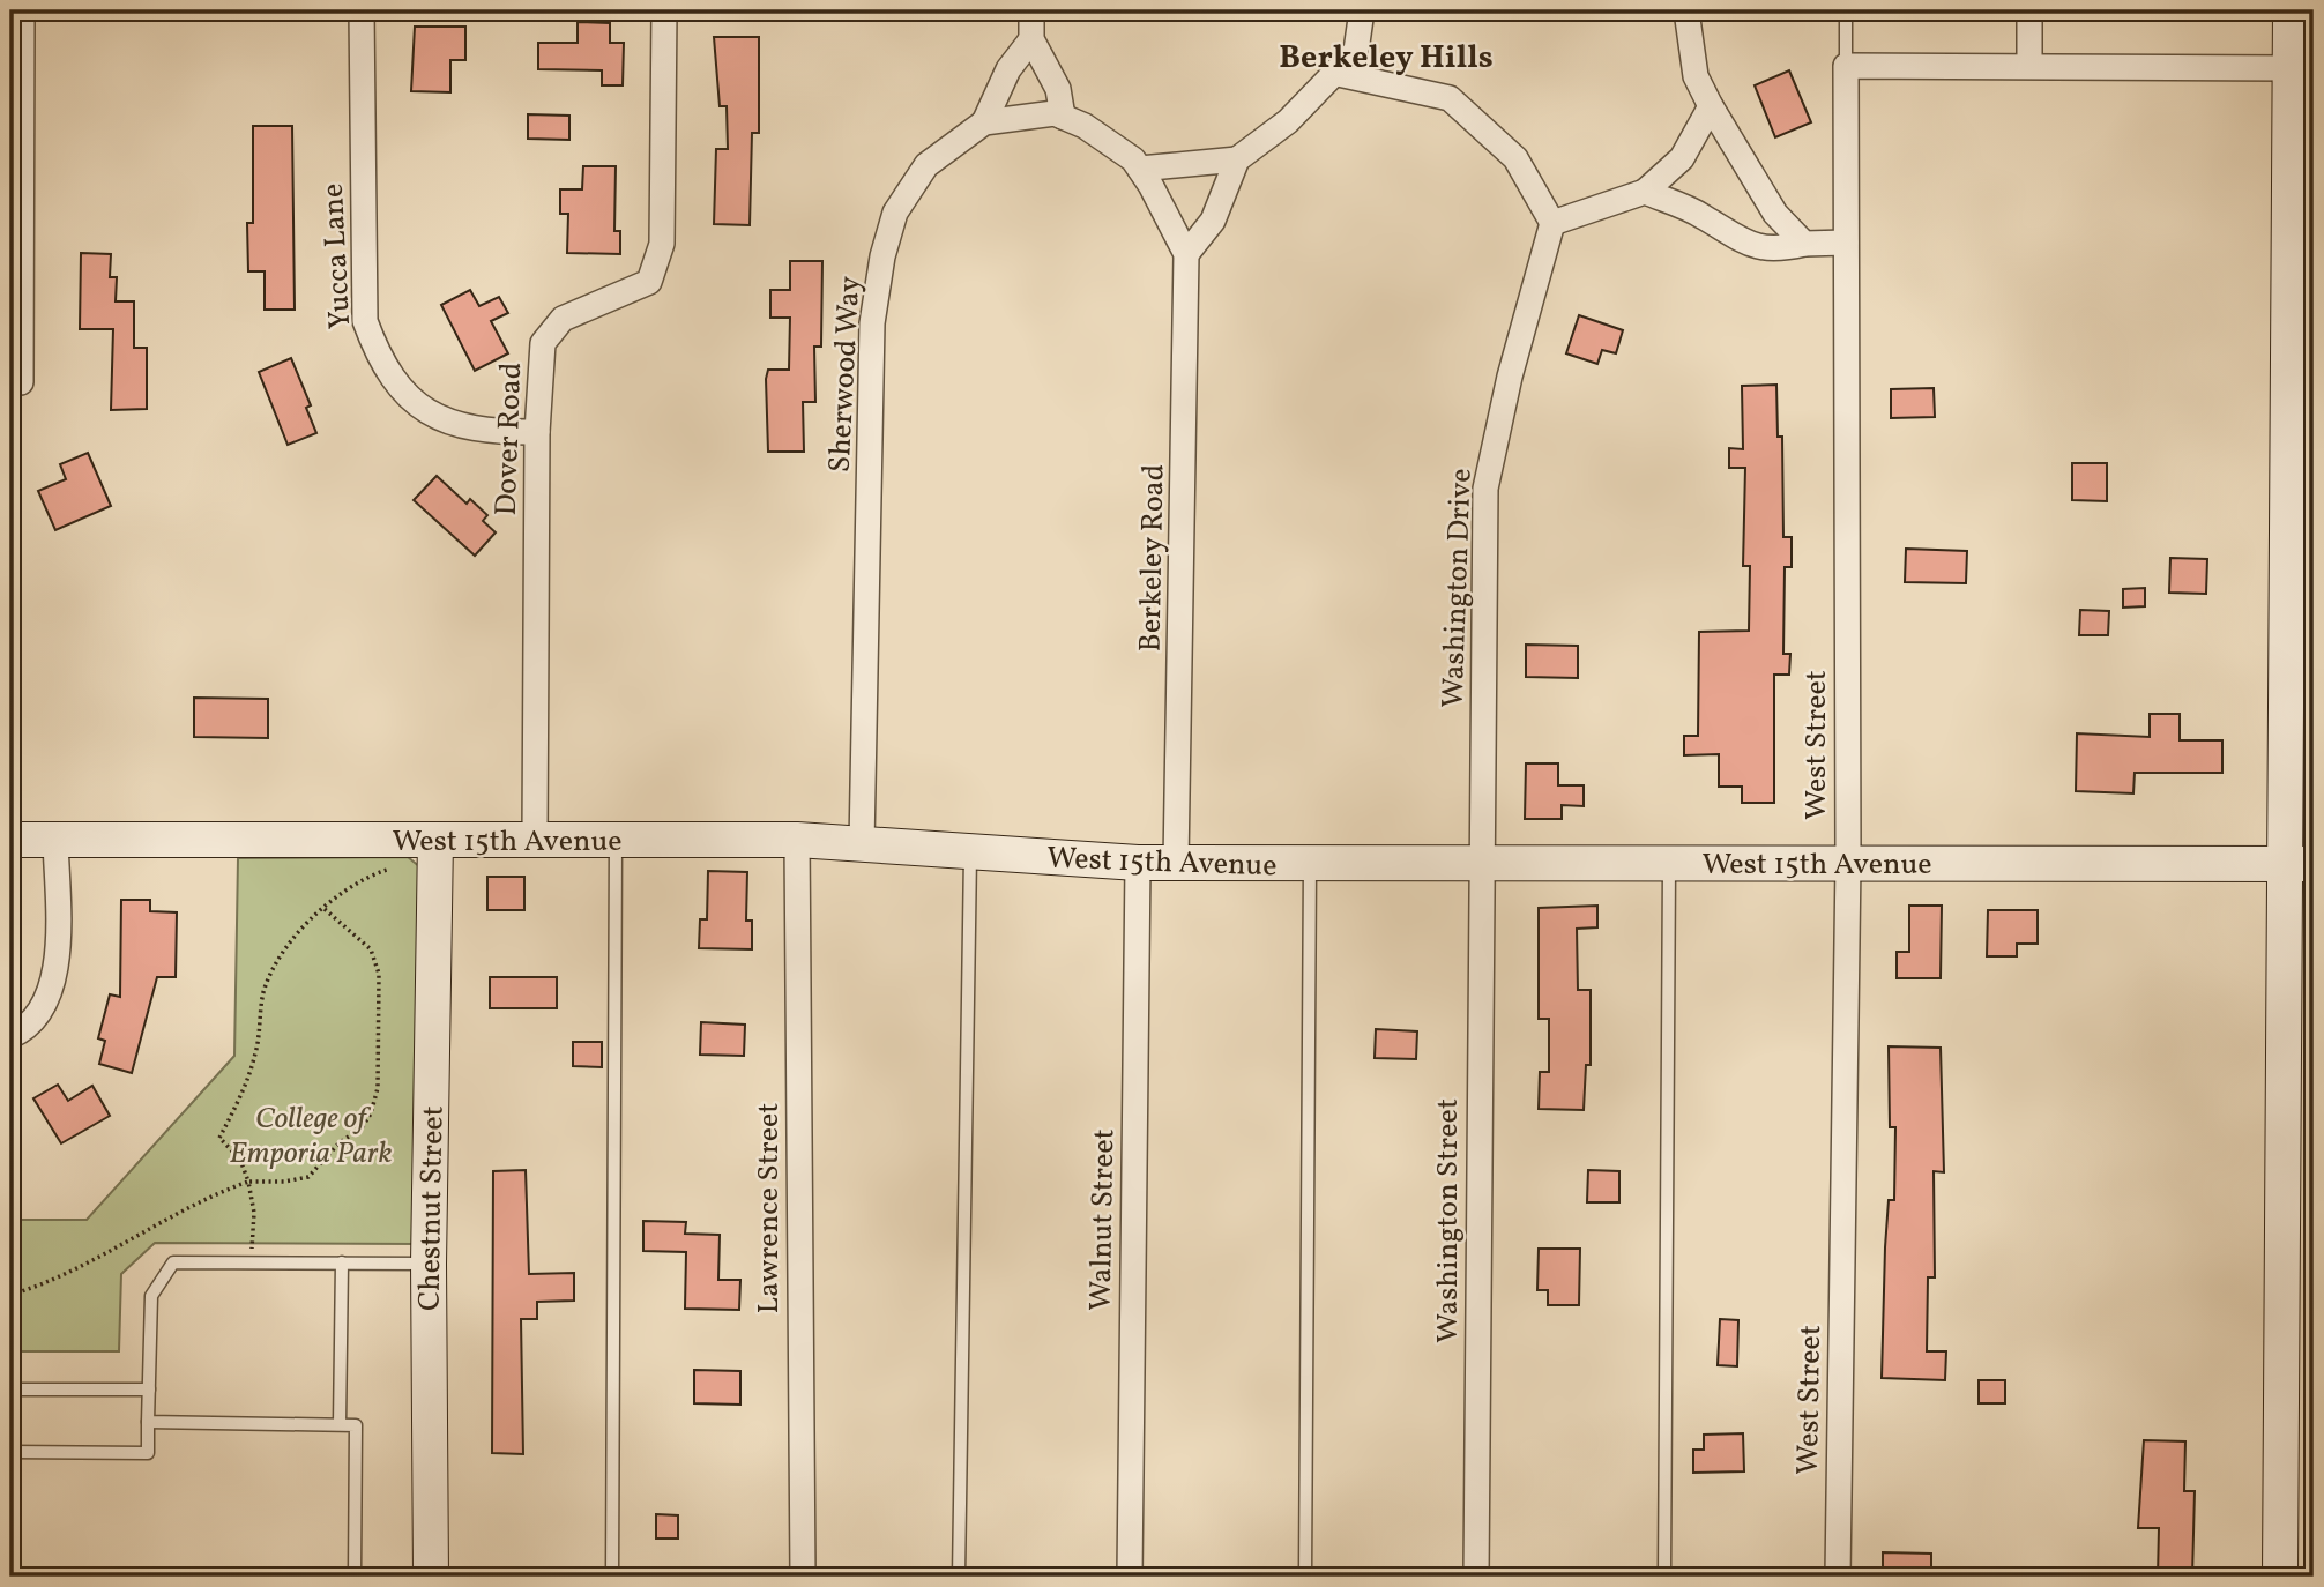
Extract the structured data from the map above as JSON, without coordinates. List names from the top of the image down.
{
  "streets": {
    "street": [
      "Yucca Lane",
      "Sherwood Way",
      "Dover Road",
      "Berkeley Road",
      "Washington Drive",
      "West Street",
      "West 15th Avenue",
      "Chestnut Street",
      "Lawrence Street",
      "Walnut Street",
      "Washington Street"
    ]
  },
  "crossings": [
    ["Yucca Lane", "Dover Road"],
    ["Sherwood Way", "Berkeley Road"],
    ["Sherwood Way", "West 15th Avenue"],
    ["Dover Road", "West 15th Avenue"],
    ["Berkeley Road", "West 15th Avenue"],
    ["Washington Drive", "West 15th Avenue"],
    ["Washington Drive", "Washington Street"],
    ["West Street", "West 15th Avenue"],
    ["West 15th Avenue", "Chestnut Street"],
    ["West 15th Avenue", "Lawrence Street"],
    ["West 15th Avenue", "Walnut Street"],
    ["West 15th Avenue", "Washington Street"]
  ],
  "districts": ["Berkeley Hills"],
  "parks": ["College of Emporia Park"]
}
